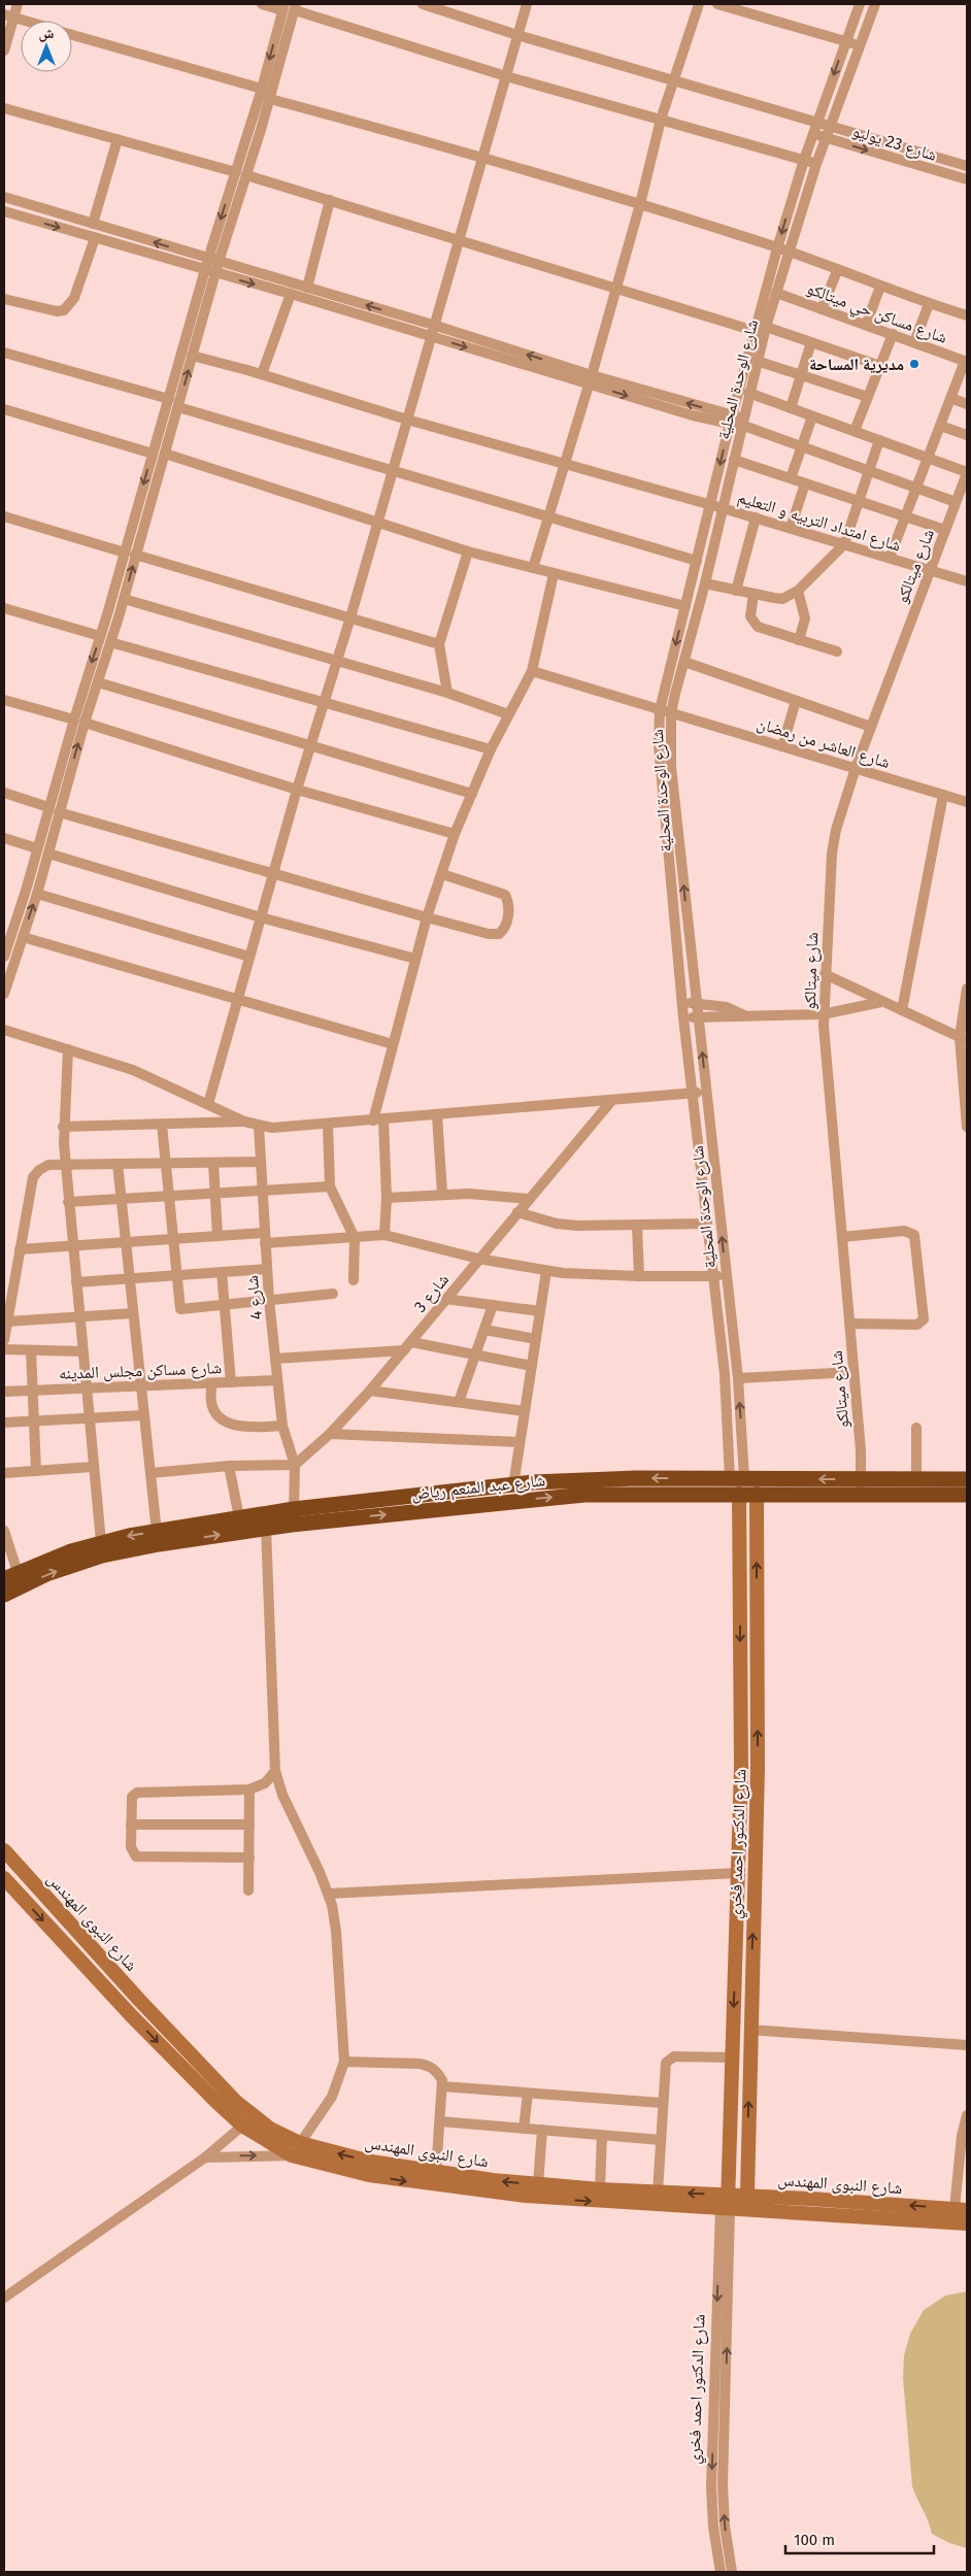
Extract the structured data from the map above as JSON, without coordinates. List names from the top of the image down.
{
  "streets": {
    "highway": ["شارع عبد المنعم رياض"],
    "street": [
      "شارع 23 يوليو",
      "شارع مساكن حي ميتالكو",
      "شارع الوحدة المحلية",
      "شارع امتداد التربيه و التعليم",
      "شارع ميتالكو",
      "شارع العاشر من رمضان",
      "شارع 3",
      "شارع 4",
      "شارع مساكن مجلس المدينه",
      "شارع الدكتور احمد فخري",
      "شارع النبوى المهندس"
    ]
  },
  "crossings": [
    ["شارع 23 يوليو", "شارع الوحدة المحلية"],
    ["شارع مساكن حي ميتالكو", "شارع الوحدة المحلية"],
    ["شارع الوحدة المحلية", "شارع امتداد التربيه و التعليم"],
    ["شارع الوحدة المحلية", "شارع العاشر من رمضان"],
    ["شارع الوحدة المحلية", "شارع عبد المنعم رياض"],
    ["شارع الوحدة المحلية", "شارع الدكتور احمد فخري"],
    ["شارع امتداد التربيه و التعليم", "شارع ميتالكو"],
    ["شارع ميتالكو", "شارع العاشر من رمضان"],
    ["شارع ميتالكو", "شارع عبد المنعم رياض"],
    ["شارع 3", "شارع 4"],
    ["شارع 4", "شارع مساكن مجلس المدينه"],
    ["شارع عبد المنعم رياض", "شارع الدكتور احمد فخري"],
    ["شارع الدكتور احمد فخري", "شارع النبوى المهندس"]
  ],
  "places": ["مديرية المساحة"],
  "scale_bar": "100 m",
  "north": "top"
}
